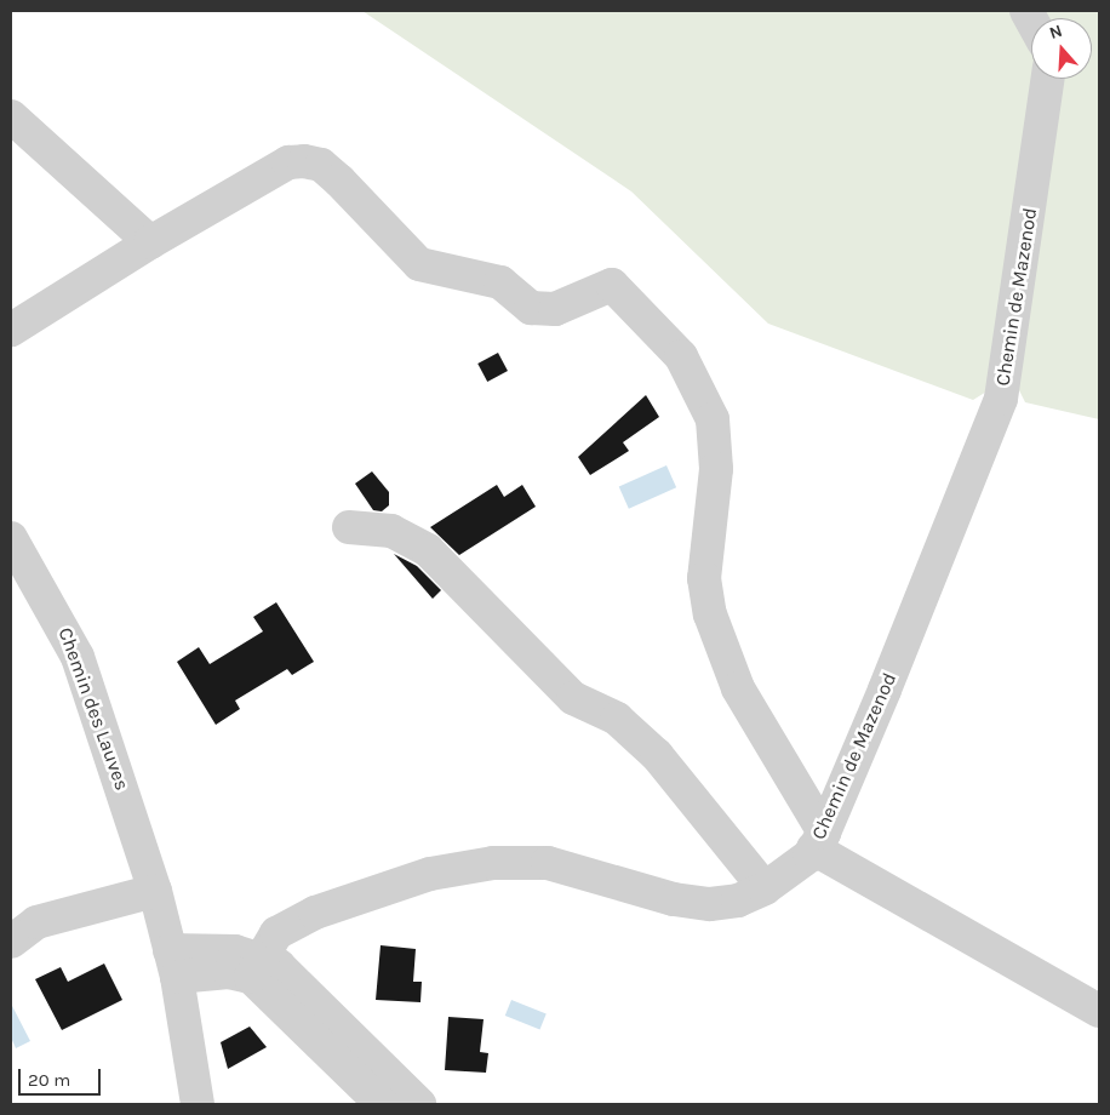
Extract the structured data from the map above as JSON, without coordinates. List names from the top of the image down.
{
  "streets": {
    "street": ["Chemin de Mazenod", "Chemin des Lauves"]
  },
  "scale_bar": "20 m",
  "north": "top"
}
